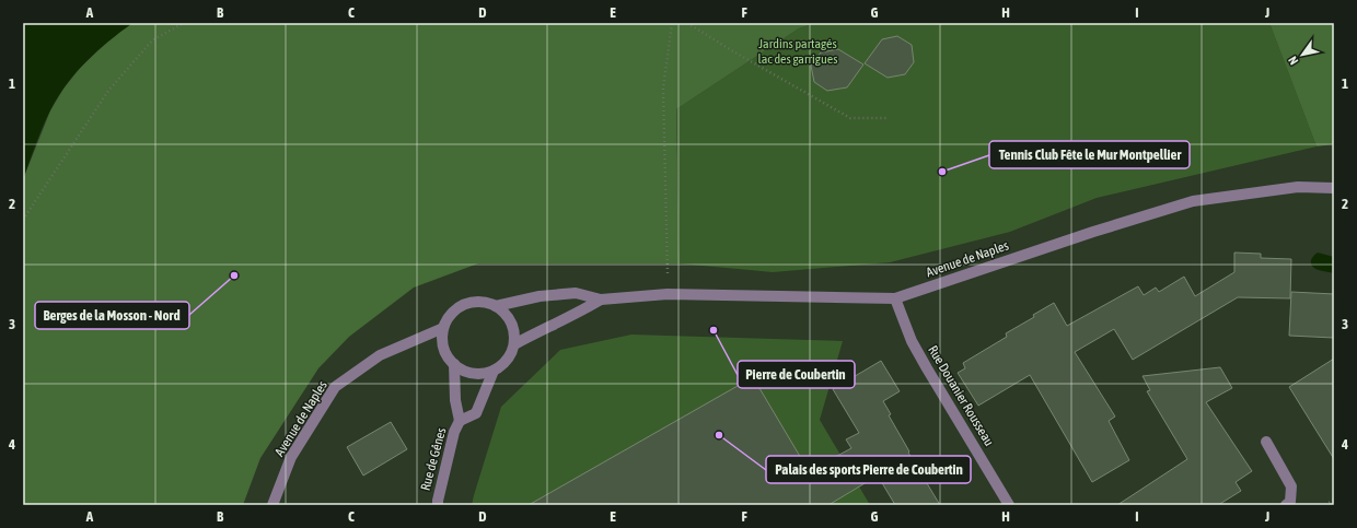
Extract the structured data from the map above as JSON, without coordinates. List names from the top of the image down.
{
  "streets": {
    "street": ["Avenue de Naples", "Rue Douanier Rousseau", "Rue de Gênes"]
  },
  "crossings": [
    ["Avenue de Naples", "Rue Douanier Rousseau"],
    ["Avenue de Naples", "Rue de Gênes"]
  ],
  "parks": ["Jardins partagés lac des garrigues"],
  "places": [
    "Tennis Club Fête le Mur Montpellier",
    "Berges de la Mosson - Nord",
    "Pierre de Coubertin",
    "Palais des sports Pierre de Coubertin"
  ],
  "north": "bottom left",
  "grid": {
    "columns": [
      "A",
      "B",
      "C",
      "D",
      "E",
      "F",
      "G",
      "H",
      "I",
      "J"
    ],
    "rows": [
      "1",
      "2",
      "3",
      "4"
    ]
  }
}
